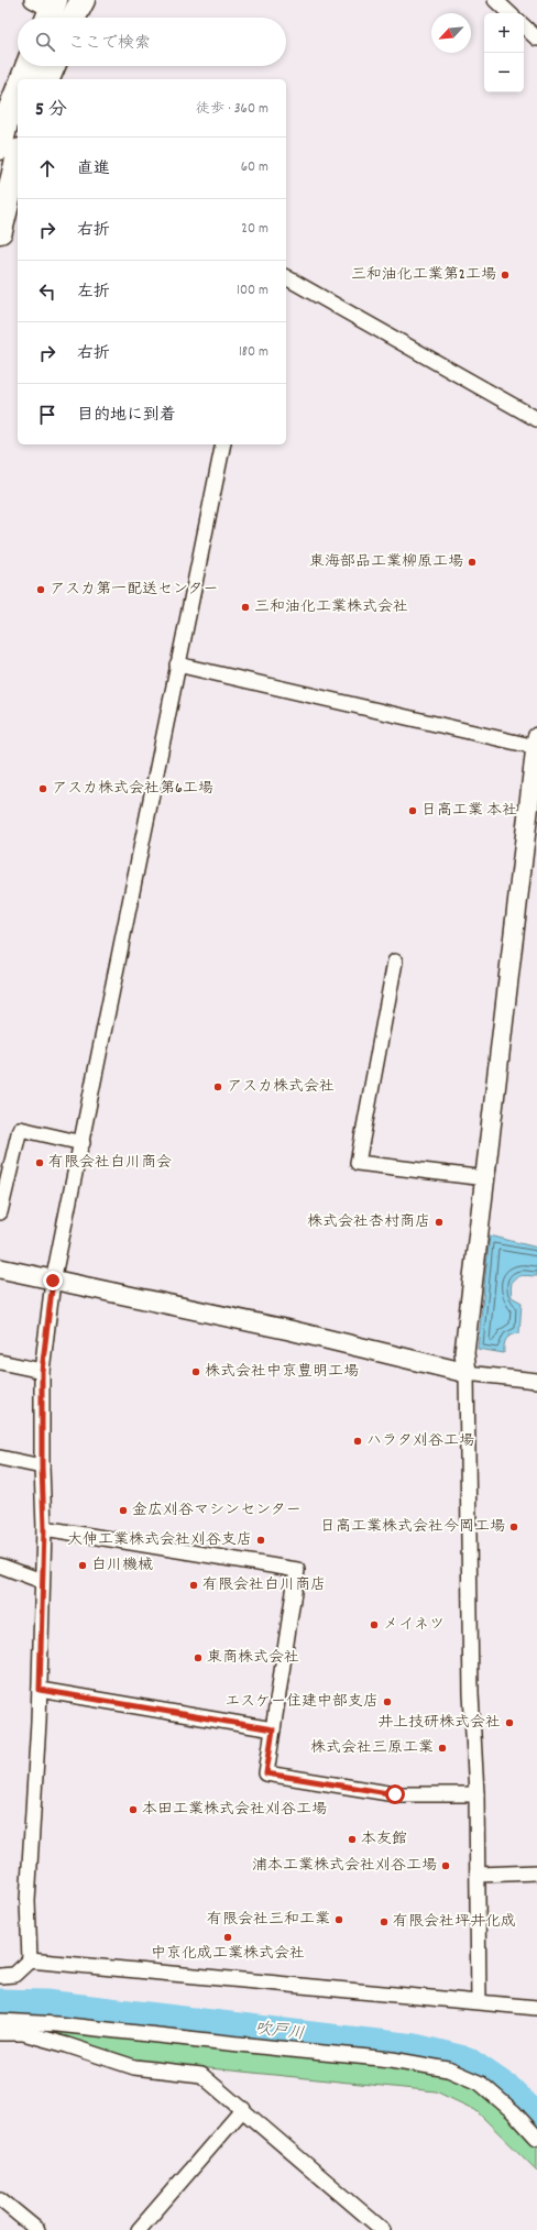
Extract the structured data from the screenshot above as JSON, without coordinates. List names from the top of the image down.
{
  "water": ["吹戸川"],
  "places": [
    "三和油化工業第2工場",
    "東海部品工業柳原工場",
    "アスカ第一配送センター",
    "三和油化工業株式会社",
    "アスカ株式会社第6工場",
    "日高工業 本社",
    "アスカ株式会社",
    "有限会社白川商会",
    "株式会社杏村商店",
    "株式会社中京豊明工場",
    "ハラタ刈谷工場",
    "金広刈谷マシンセンター",
    "日高工業株式会社今岡工場",
    "大伸工業株式会社刈谷支店",
    "白川機械",
    "有限会社白川商店",
    "メイネツ",
    "東商株式会社",
    "エスケー住建中部支店",
    "井上技研株式会社",
    "株式会社三原工業",
    "本田工業株式会社刈谷工場",
    "本友館",
    "浦本工業株式会社刈谷工場",
    "有限会社三和工業",
    "有限会社坪井化成",
    "中京化成工業株式会社"
  ],
  "north": "bottom left",
  "page": {
    "map_buttons": ["+", "−"],
    "search": "ここで検索",
    "heading": ["5 分", "徒歩 · 360 m"],
    "list": [
      ["直進", "60 m"],
      ["右折", "20 m"],
      ["左折", "100 m"],
      ["右折", "180 m"],
      "目的地に到着"
    ]
  }
}
